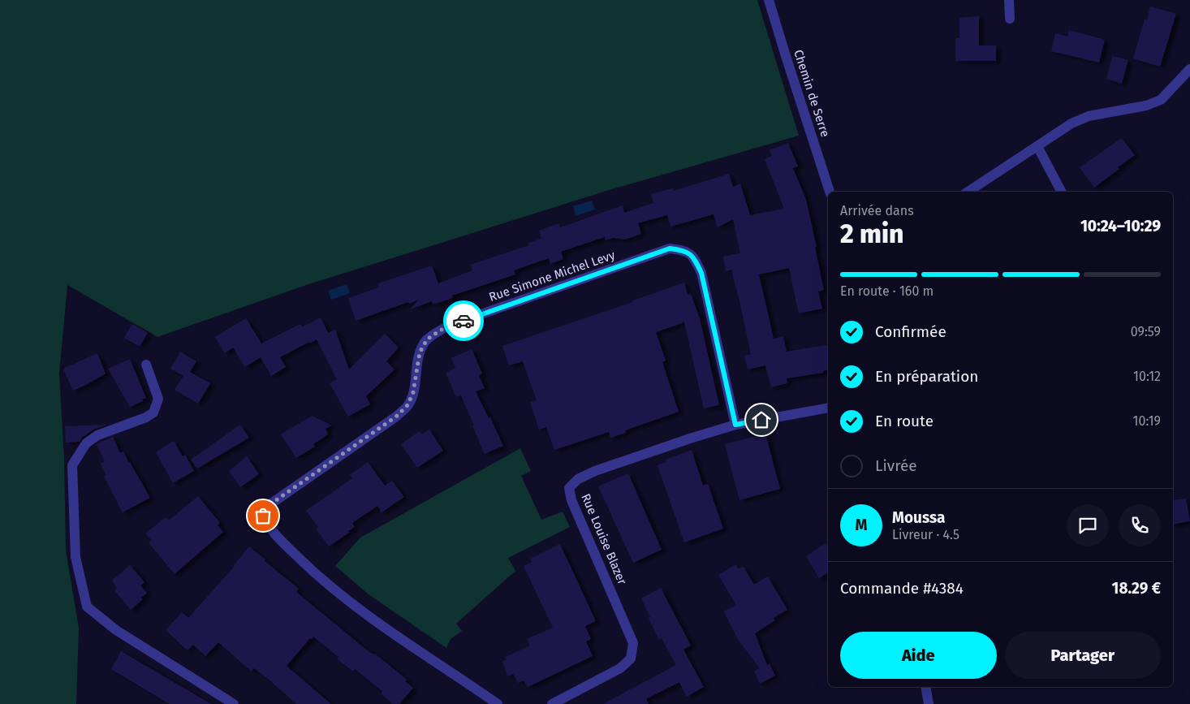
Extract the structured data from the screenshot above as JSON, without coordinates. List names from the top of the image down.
{
  "streets": {
    "street": ["Chemin de Serre", "Rue Simone Michel Levy", "Rue Louise Blazer"]
  },
  "crossings": [
    ["Rue Simone Michel Levy", "Rue Louise Blazer"]
  ],
  "page": {
    "heading": ["2 min", "Arrivée dans", "10:24–10:29"],
    "panel": [
      "Moussa",
      "Livreur · 4.5",
      "Commande #4384",
      "18.29 €"
    ],
    "bar": "En route · 160 m",
    "list": [
      ["Confirmée", "09:59"],
      ["En préparation", "10:12"],
      ["En route", "10:19"],
      "Livrée"
    ],
    "round": "M",
    "buttons": ["Aide", "Partager"]
  }
}
